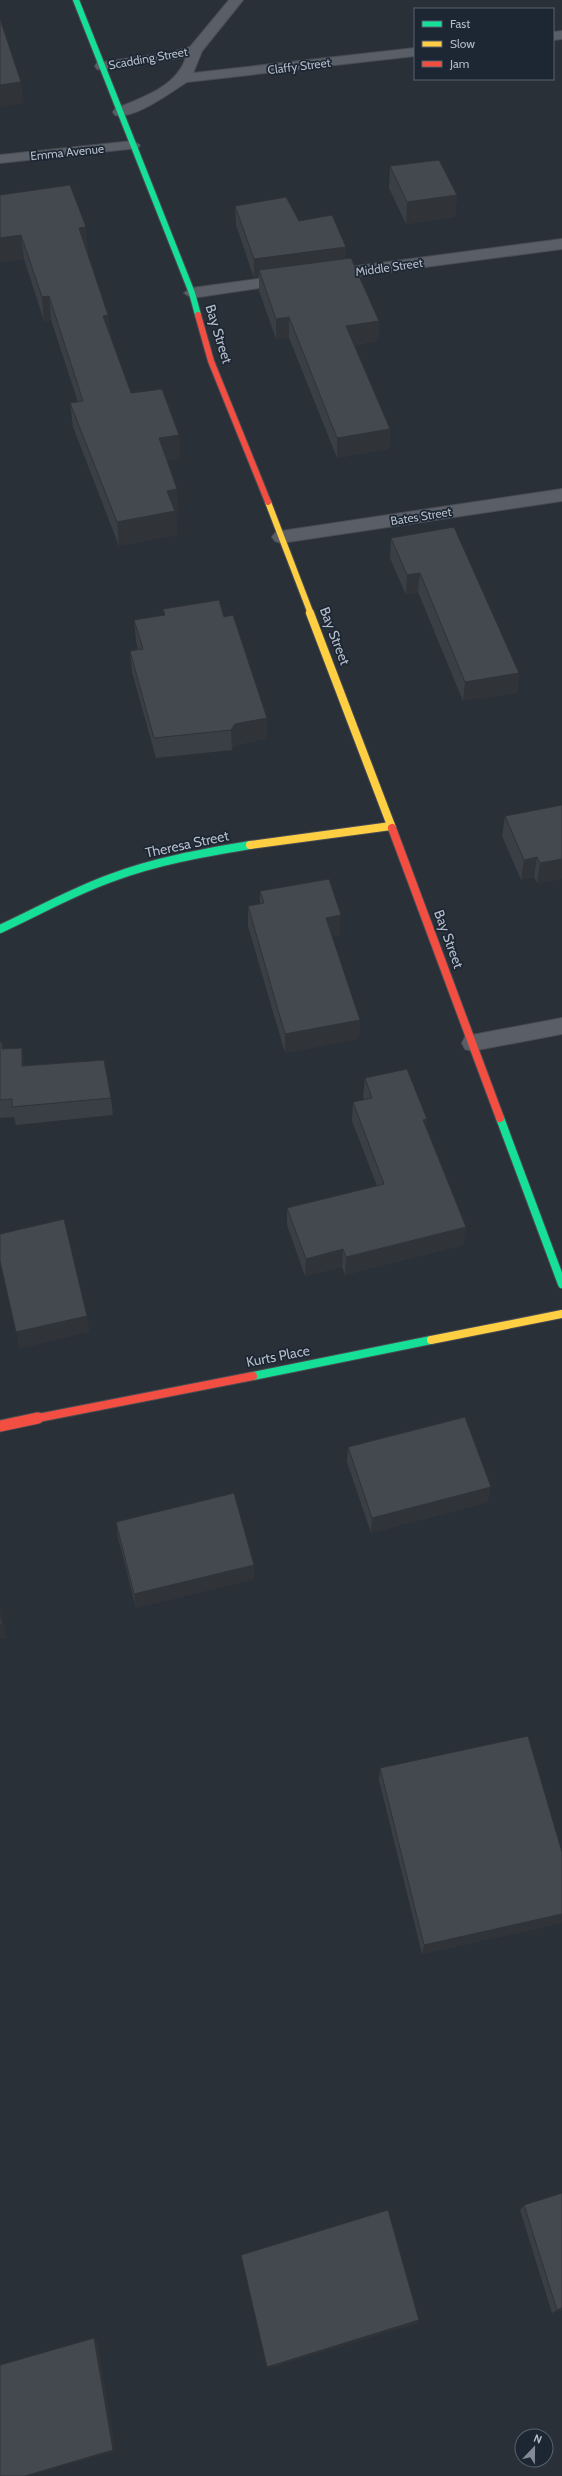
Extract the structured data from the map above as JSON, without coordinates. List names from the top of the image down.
{
  "streets": {
    "main road": ["Bay Street", "Theresa Street", "Kurts Place"],
    "street": [
      "Scadding Street",
      "Claffy Street",
      "Emma Avenue",
      "Middle Street",
      "Bates Street"
    ]
  },
  "crossings": [
    ["Scadding Street", "Claffy Street"],
    ["Scadding Street", "Bay Street"],
    ["Emma Avenue", "Bay Street"],
    ["Middle Street", "Bay Street"],
    ["Bay Street", "Bates Street"],
    ["Bay Street", "Theresa Street"]
  ],
  "legend": ["Fast", "Slow", "Jam"],
  "north": "top"
}
